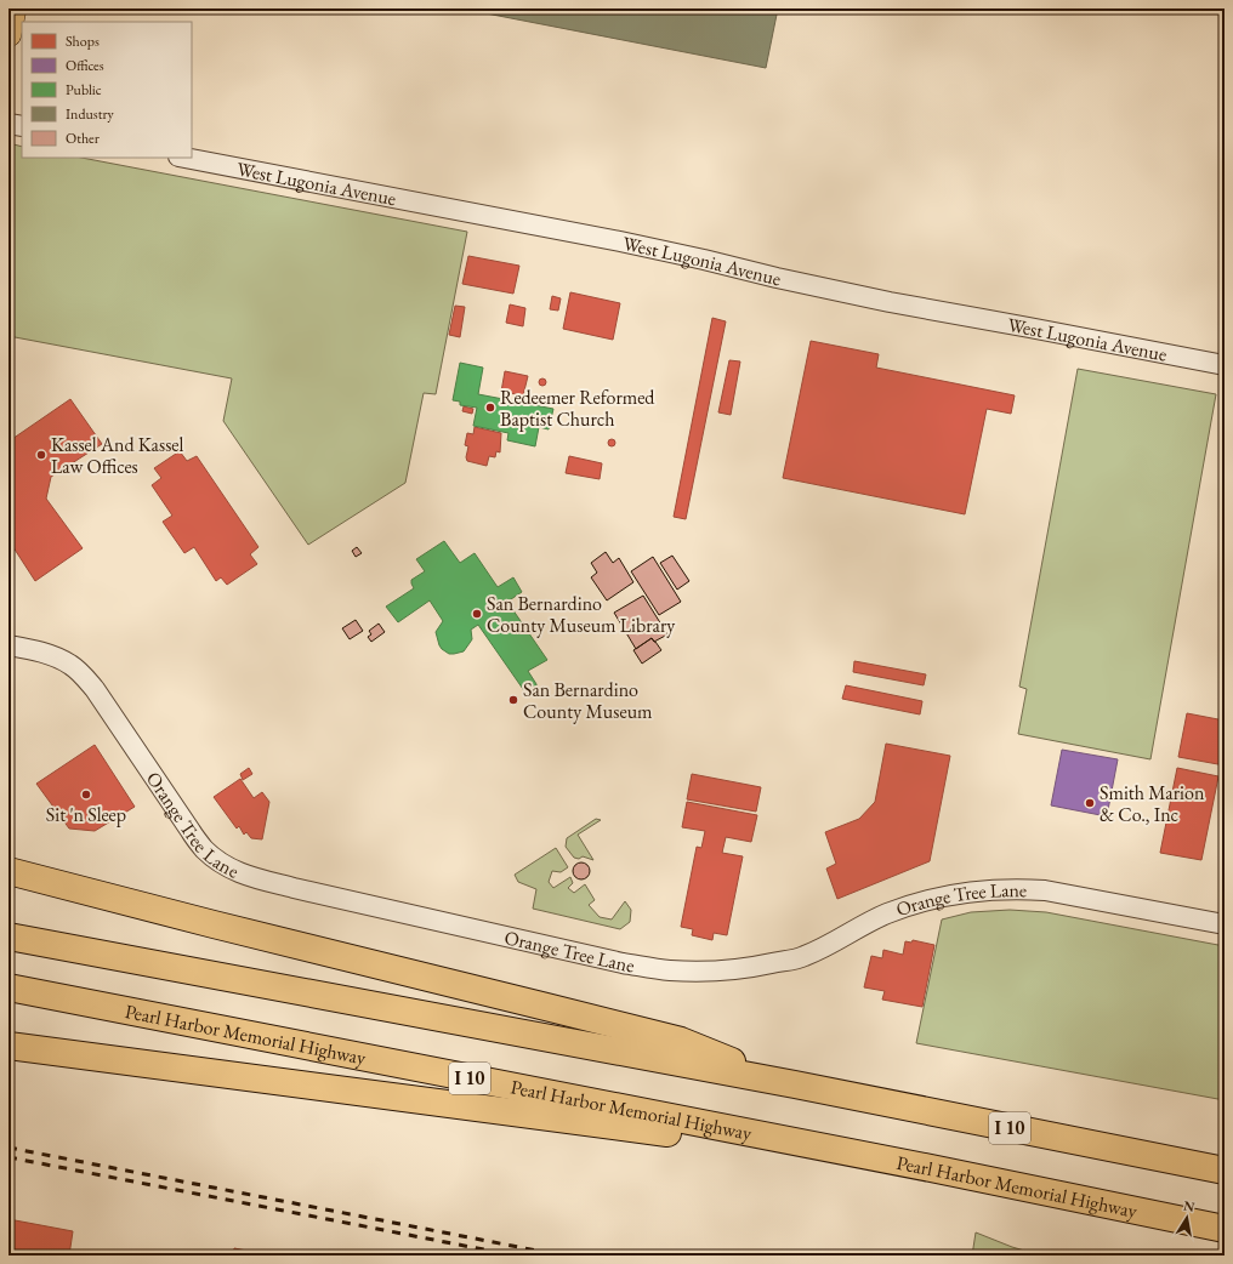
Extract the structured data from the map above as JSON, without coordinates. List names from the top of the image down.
{
  "streets": {
    "highway": ["Pearl Harbor Memorial Highway", "I 10"],
    "street": ["West Lugonia Avenue", "Orange Tree Lane"]
  },
  "places": [
    "Redeemer Reformed Baptist Church",
    "Kassel And Kassel Law Offices",
    "San Bernardino County Museum Library",
    "San Bernardino County Museum",
    "Sit 'n Sleep",
    "Smith Marion & Co., Inc"
  ],
  "legend": [
    "Shops",
    "Offices",
    "Public",
    "Industry",
    "Other"
  ],
  "north": "top"
}
